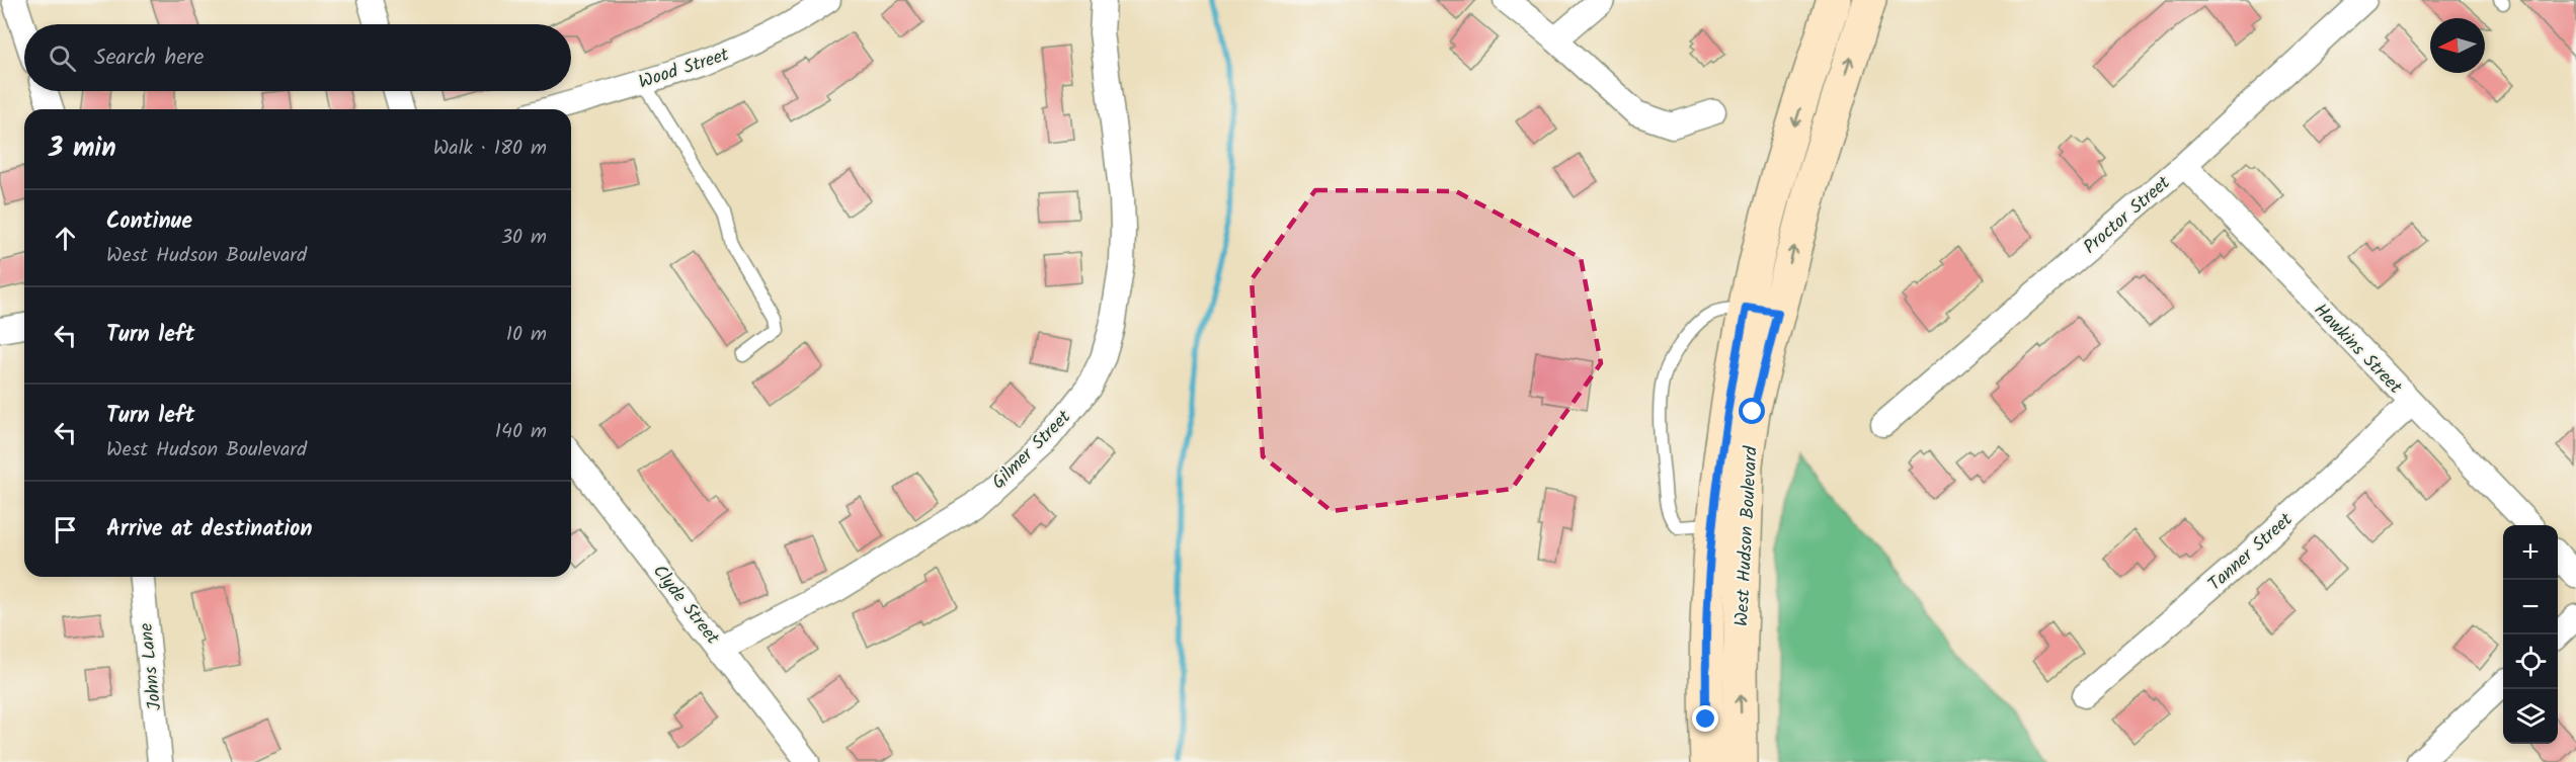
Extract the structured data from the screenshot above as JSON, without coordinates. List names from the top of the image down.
{
  "streets": {
    "main road": ["West Hudson Boulevard"],
    "street": [
      "Wood Street",
      "Proctor Street",
      "Hawkins Street",
      "Gilmer Street",
      "Tanner Street",
      "Clyde Street",
      "Johns Lane"
    ]
  },
  "crossings": [
    ["Proctor Street", "Hawkins Street"],
    ["Hawkins Street", "Tanner Street"],
    ["Gilmer Street", "Clyde Street"]
  ],
  "north": "left",
  "page": {
    "search": "Search here",
    "heading": ["3 min", "Walk · 180 m"],
    "list": [
      ["Continue", "West Hudson Boulevard", "30 m"],
      ["Turn left", "10 m"],
      ["Turn left", "West Hudson Boulevard", "140 m"],
      "Arrive at destination"
    ],
    "map_buttons": ["+", "−"]
  }
}
